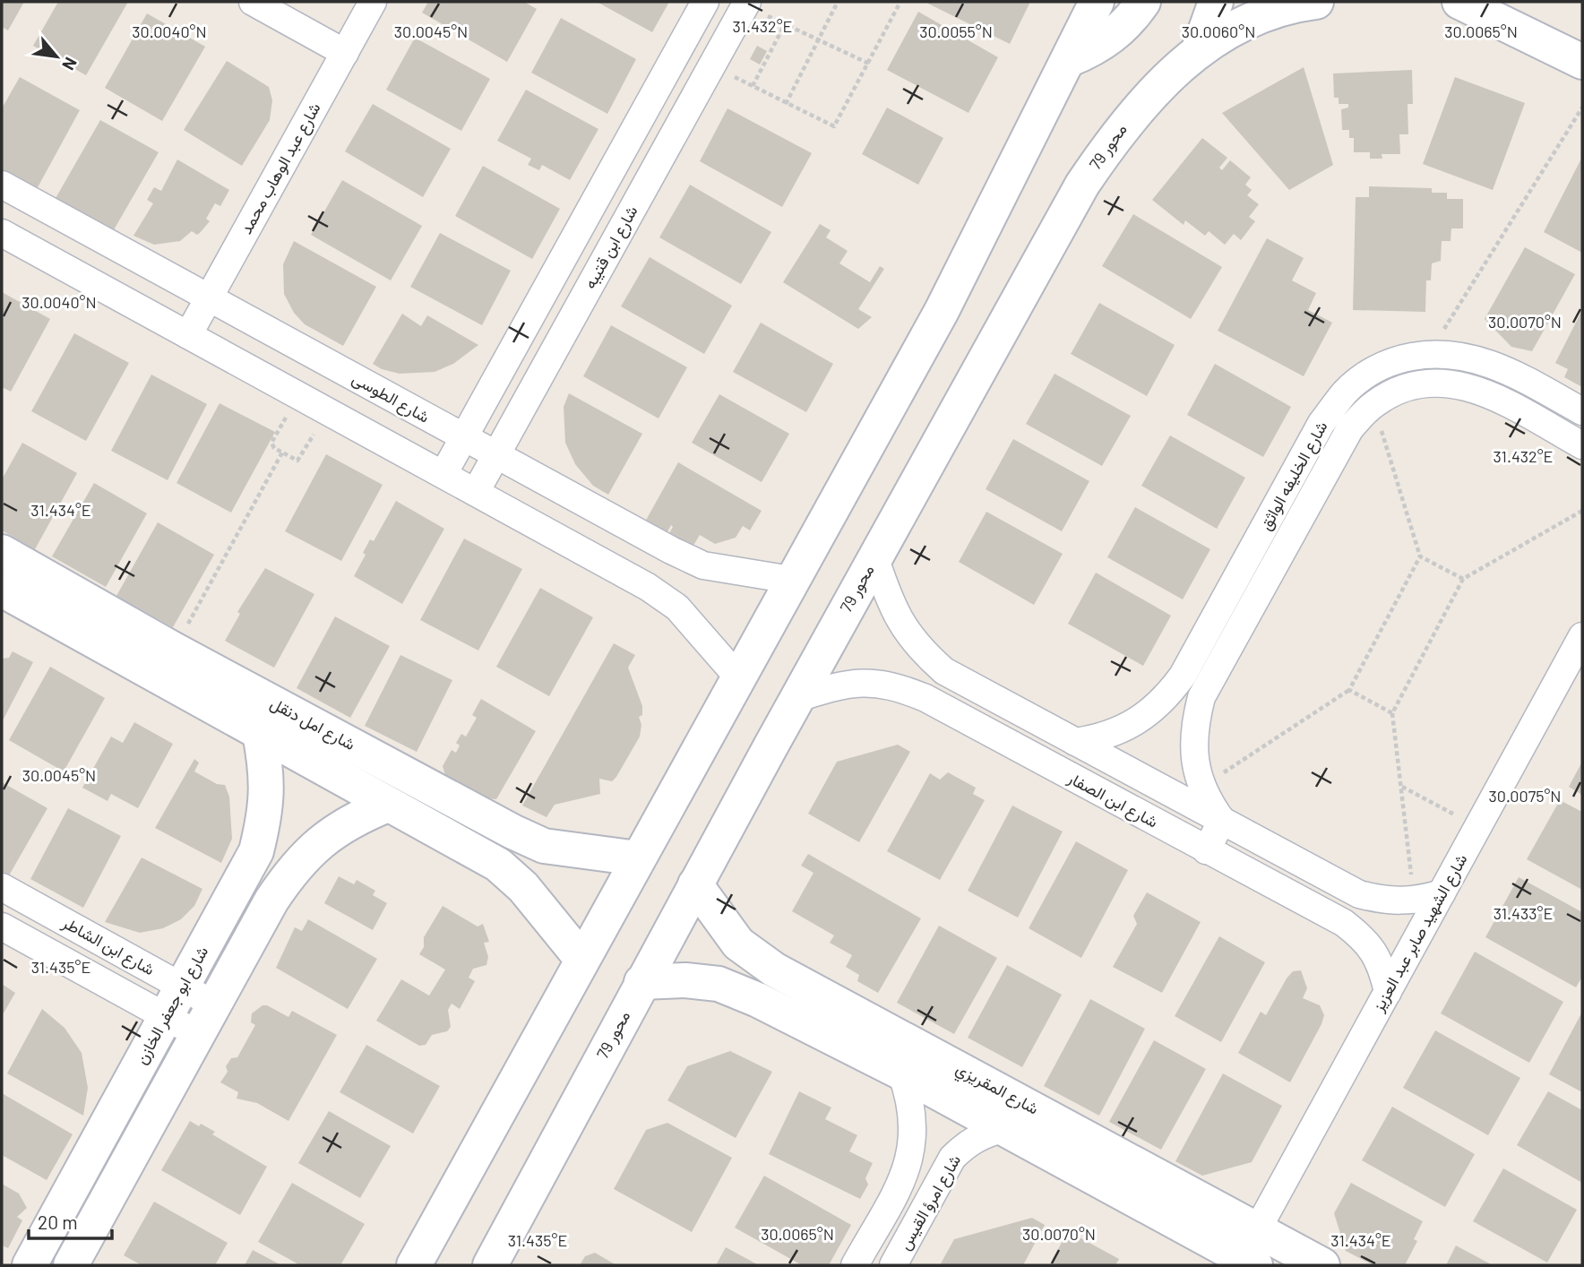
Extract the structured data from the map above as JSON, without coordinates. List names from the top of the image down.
{
  "streets": {
    "street": [
      "محور 79",
      "شارع عبد الوهاب محمد",
      "شارع ابن قتيبه",
      "شارع الطوسى",
      "شارع الخليفه الواثق",
      "شارع امل دنقل",
      "شارع ابن الصفار",
      "شارع الشهيد صابر عبد العزيز",
      "شارع ابن الشاطر",
      "شارع ابو جعفر الخازن",
      "شارع المقريزي",
      "شارع امرؤ القيس"
    ]
  },
  "crossings": [
    ["محور 79", "شارع ابن الصفار"],
    ["محور 79", "شارع المقريزي"],
    ["شارع عبد الوهاب محمد", "شارع الطوسى"],
    ["شارع ابن قتيبه", "شارع الطوسى"],
    ["شارع الخليفه الواثق", "شارع ابن الصفار"],
    ["شارع امل دنقل", "شارع ابو جعفر الخازن"],
    ["شارع ابن الصفار", "شارع الشهيد صابر عبد العزيز"],
    ["شارع الشهيد صابر عبد العزيز", "شارع المقريزي"],
    ["شارع ابن الشاطر", "شارع ابو جعفر الخازن"],
    ["شارع المقريزي", "شارع امرؤ القيس"]
  ],
  "scale_bar": "20 m",
  "north": "bottom right",
  "coordinates": [
    "31.432°E",
    "30.0040°N",
    "30.0045°N",
    "30.0055°N",
    "30.0060°N",
    "30.0065°N",
    "30.0070°N",
    "31.434°E",
    "30.0075°N",
    "31.433°E",
    "31.435°E"
  ]
}
